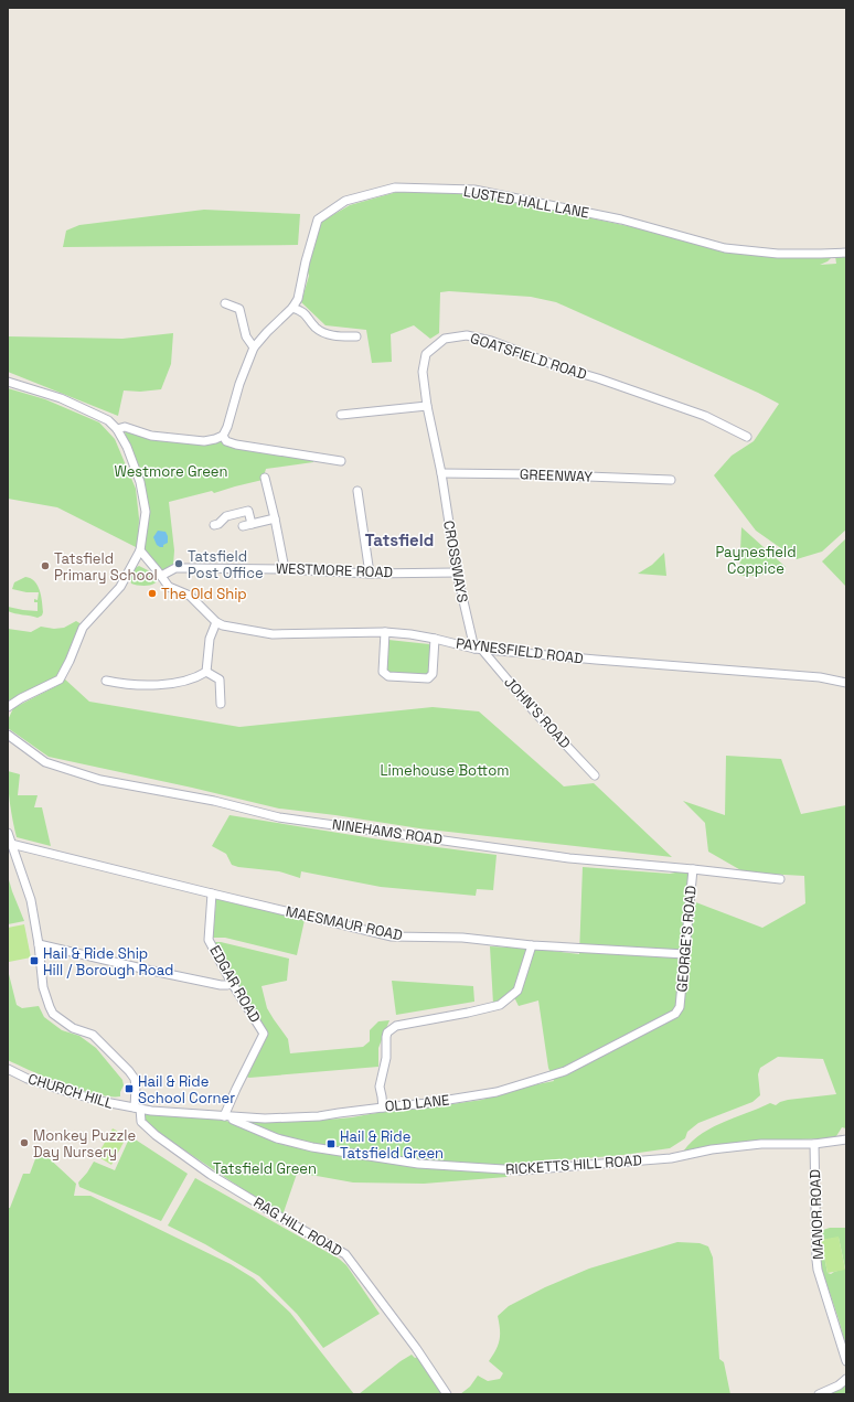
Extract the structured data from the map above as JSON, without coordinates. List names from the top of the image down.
{
  "streets": {
    "street": [
      "LUSTED HALL LANE",
      "GOATSFIELD ROAD",
      "GREENWAY",
      "CROSSWAYS",
      "WESTMORE ROAD",
      "PAYNESFIELD ROAD",
      "JOHN'S ROAD",
      "NINEHAMS ROAD",
      "MAESMAUR ROAD",
      "GEORGE'S ROAD",
      "EDGAR ROAD",
      "CHURCH HILL",
      "OLD LANE",
      "RICKETTS HILL ROAD",
      "MANOR ROAD",
      "RAG HILL ROAD"
    ]
  },
  "crossings": [
    ["GOATSFIELD ROAD", "GREENWAY"],
    ["GOATSFIELD ROAD", "CROSSWAYS"],
    ["GREENWAY", "CROSSWAYS"],
    ["CROSSWAYS", "WESTMORE ROAD"],
    ["CROSSWAYS", "PAYNESFIELD ROAD"],
    ["CROSSWAYS", "JOHN'S ROAD"],
    ["PAYNESFIELD ROAD", "JOHN'S ROAD"],
    ["NINEHAMS ROAD", "GEORGE'S ROAD"],
    ["MAESMAUR ROAD", "GEORGE'S ROAD"],
    ["MAESMAUR ROAD", "EDGAR ROAD"],
    ["GEORGE'S ROAD", "OLD LANE"],
    ["EDGAR ROAD", "OLD LANE"],
    ["EDGAR ROAD", "RICKETTS HILL ROAD"],
    ["CHURCH HILL", "OLD LANE"],
    ["CHURCH HILL", "RAG HILL ROAD"],
    ["OLD LANE", "RICKETTS HILL ROAD"],
    ["OLD LANE", "RAG HILL ROAD"],
    ["RICKETTS HILL ROAD", "MANOR ROAD"]
  ],
  "districts": ["Tatsfield"],
  "parks": [
    "Westmore Green",
    "Paynesfield Coppice",
    "Limehouse Bottom",
    "Tatsfield Green"
  ],
  "places": {
    "other": [
      "Tatsfield Post Office",
      "Tatsfield Primary School",
      "The Old Ship",
      "Monkey Puzzle Day Nursery"
    ],
    "transit": ["Hail & Ride Ship Hill / Borough Road", "Hail & Ride School Corner", "Hail & Ride Tatsfield Green"]
  }
}
